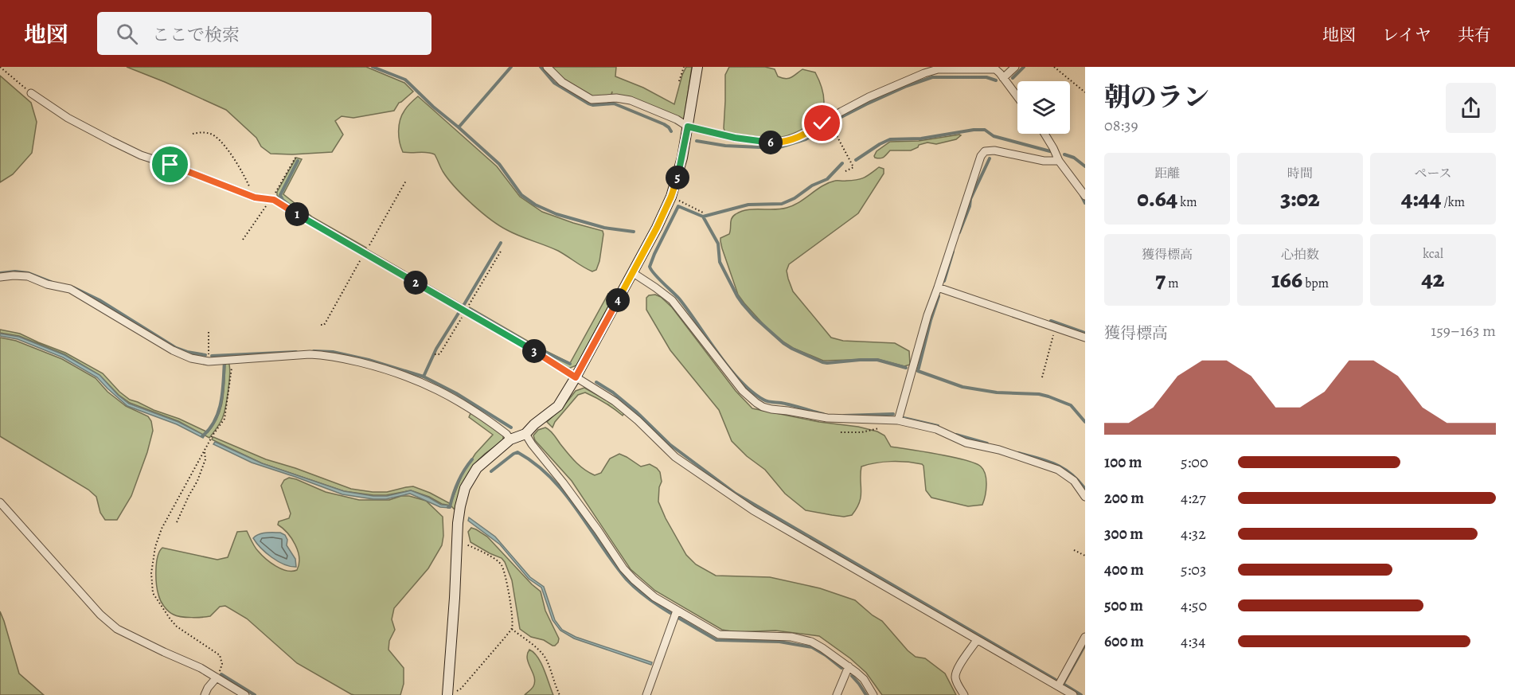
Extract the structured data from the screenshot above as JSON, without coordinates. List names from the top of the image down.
{
  "page": {
    "header": "地図",
    "search": "ここで検索",
    "nav": ["地図", "レイヤ", "共有"],
    "heading": ["朝のラン", "08:39"],
    "pins": [
      "6",
      "5",
      "1",
      "2",
      "4",
      "3"
    ],
    "stats": [
      ["距離", "0.64 km"],
      ["時間", "3:02"],
      ["ペース", "4:44 /km"],
      ["獲得標高", "7 m"],
      ["心拍数", "166 bpm"],
      ["kcal", "42"]
    ],
    "chart": ["獲得標高", "159–163 m"],
    "list": [
      {
        "name": "100 m",
        "note": "5:00"
      },
      {
        "name": "200 m",
        "note": "4:27"
      },
      {
        "name": "300 m",
        "note": "4:32"
      },
      {
        "name": "400 m",
        "note": "5:03"
      },
      {
        "name": "500 m",
        "note": "4:50"
      },
      {
        "name": "600 m",
        "note": "4:34"
      }
    ]
  }
}
